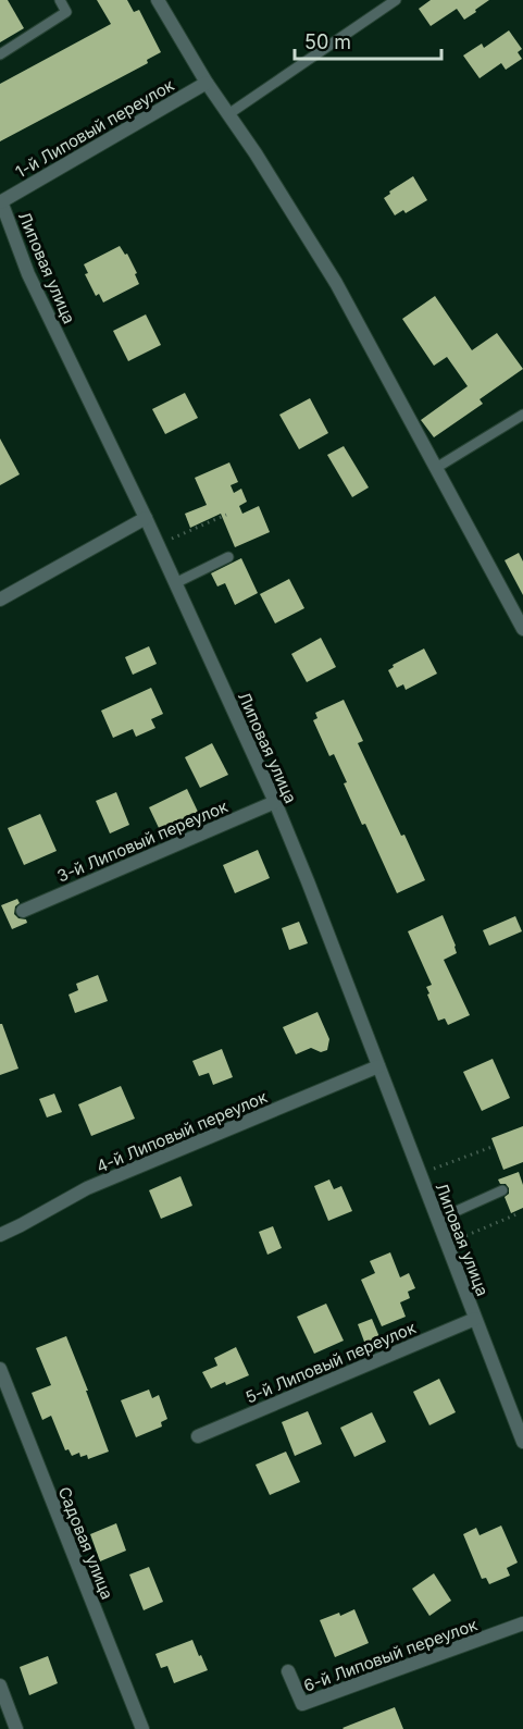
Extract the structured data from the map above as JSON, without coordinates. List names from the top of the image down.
{
  "streets": {
    "street": [
      "1-й Липовый переулок",
      "Липовая улица",
      "3-й Липовый переулок",
      "4-й Липовый переулок",
      "5-й Липовый переулок",
      "Садовая улица",
      "6-й Липовый переулок"
    ]
  },
  "crossings": [
    ["1-й Липовый переулок", "Липовая улица"],
    ["Липовая улица", "3-й Липовый переулок"],
    ["Липовая улица", "4-й Липовый переулок"],
    ["Липовая улица", "5-й Липовый переулок"]
  ],
  "scale_bar": "50 m"
}
